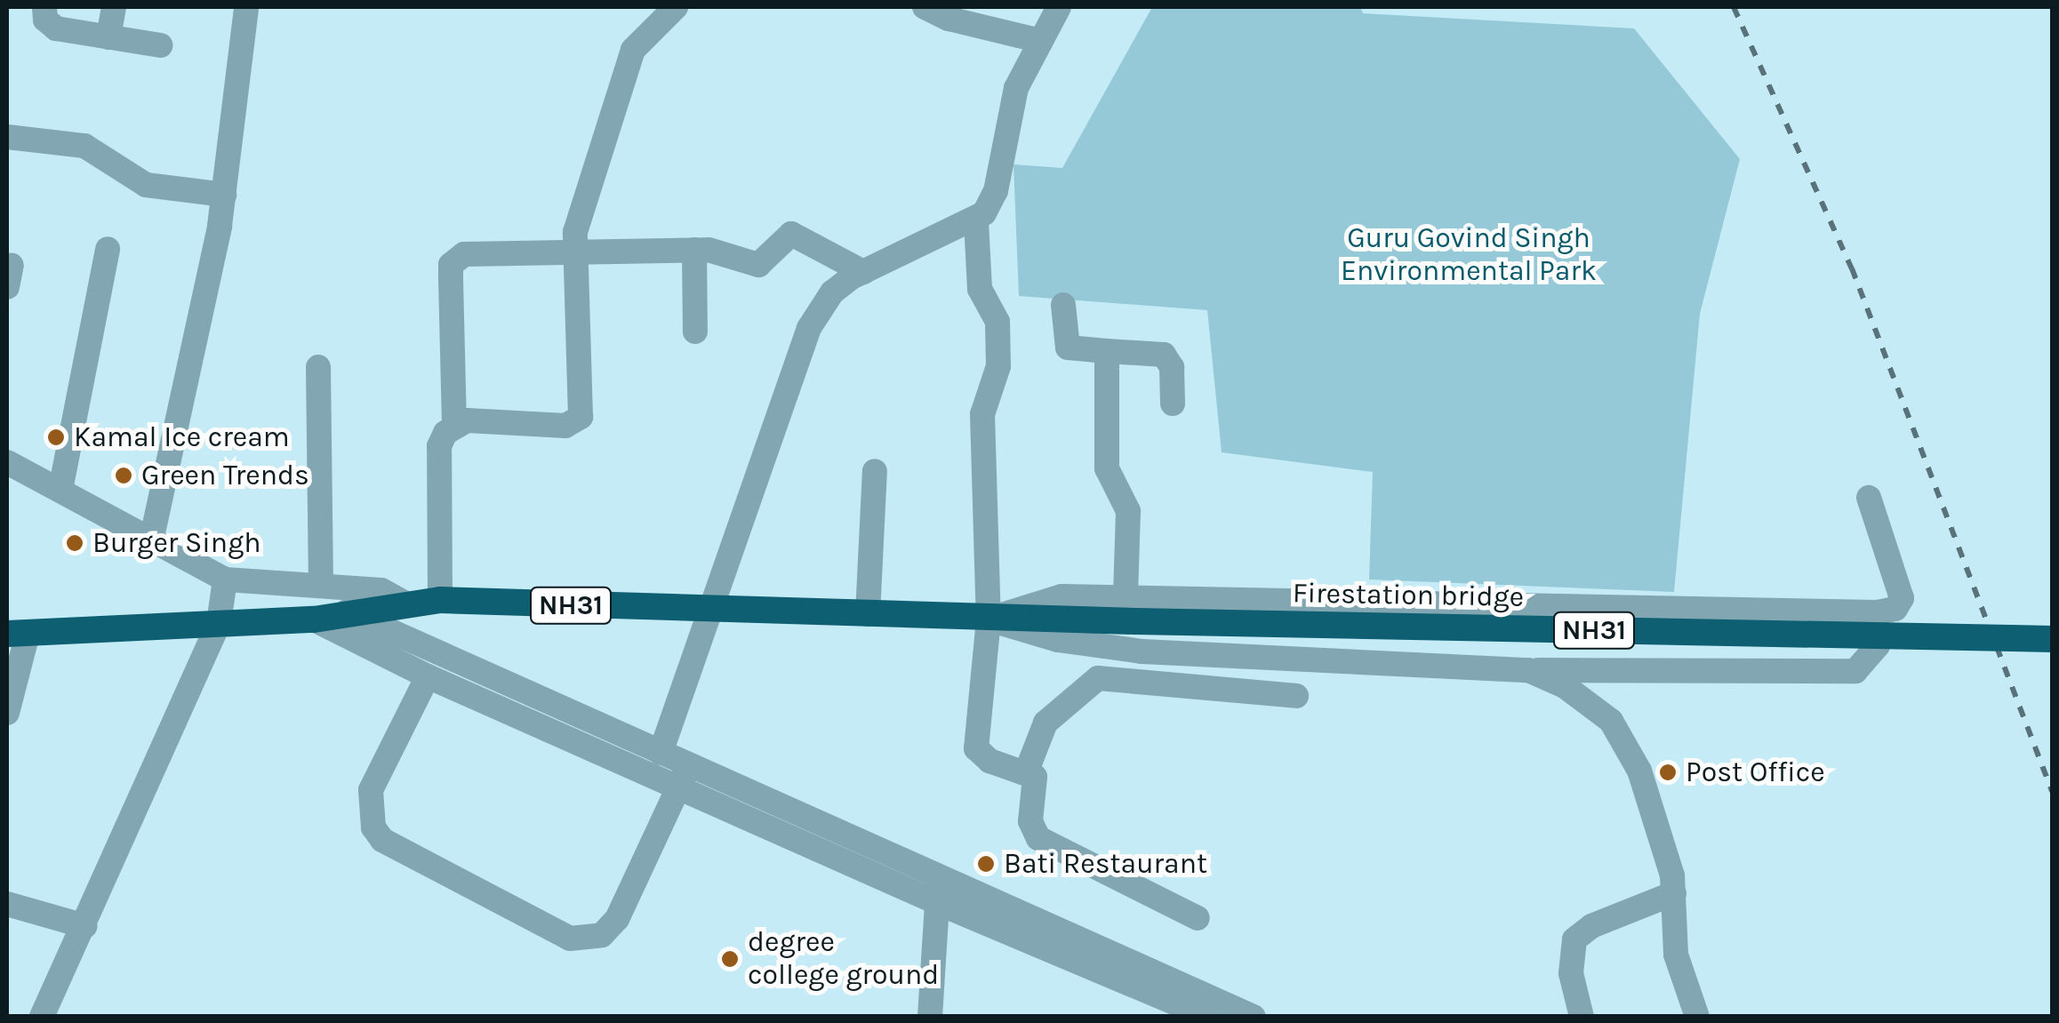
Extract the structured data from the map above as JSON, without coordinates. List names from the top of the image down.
{
  "streets": {
    "highway": ["Firestation bridge", "NH31"]
  },
  "crossings": [
    ["Firestation bridge", "NH31"]
  ],
  "parks": ["Guru Govind Singh Environmental Park"],
  "places": [
    "Kamal Ice cream",
    "Green Trends",
    "Burger Singh",
    "Post Office",
    "Bati Restaurant",
    "degree college ground"
  ]
}
